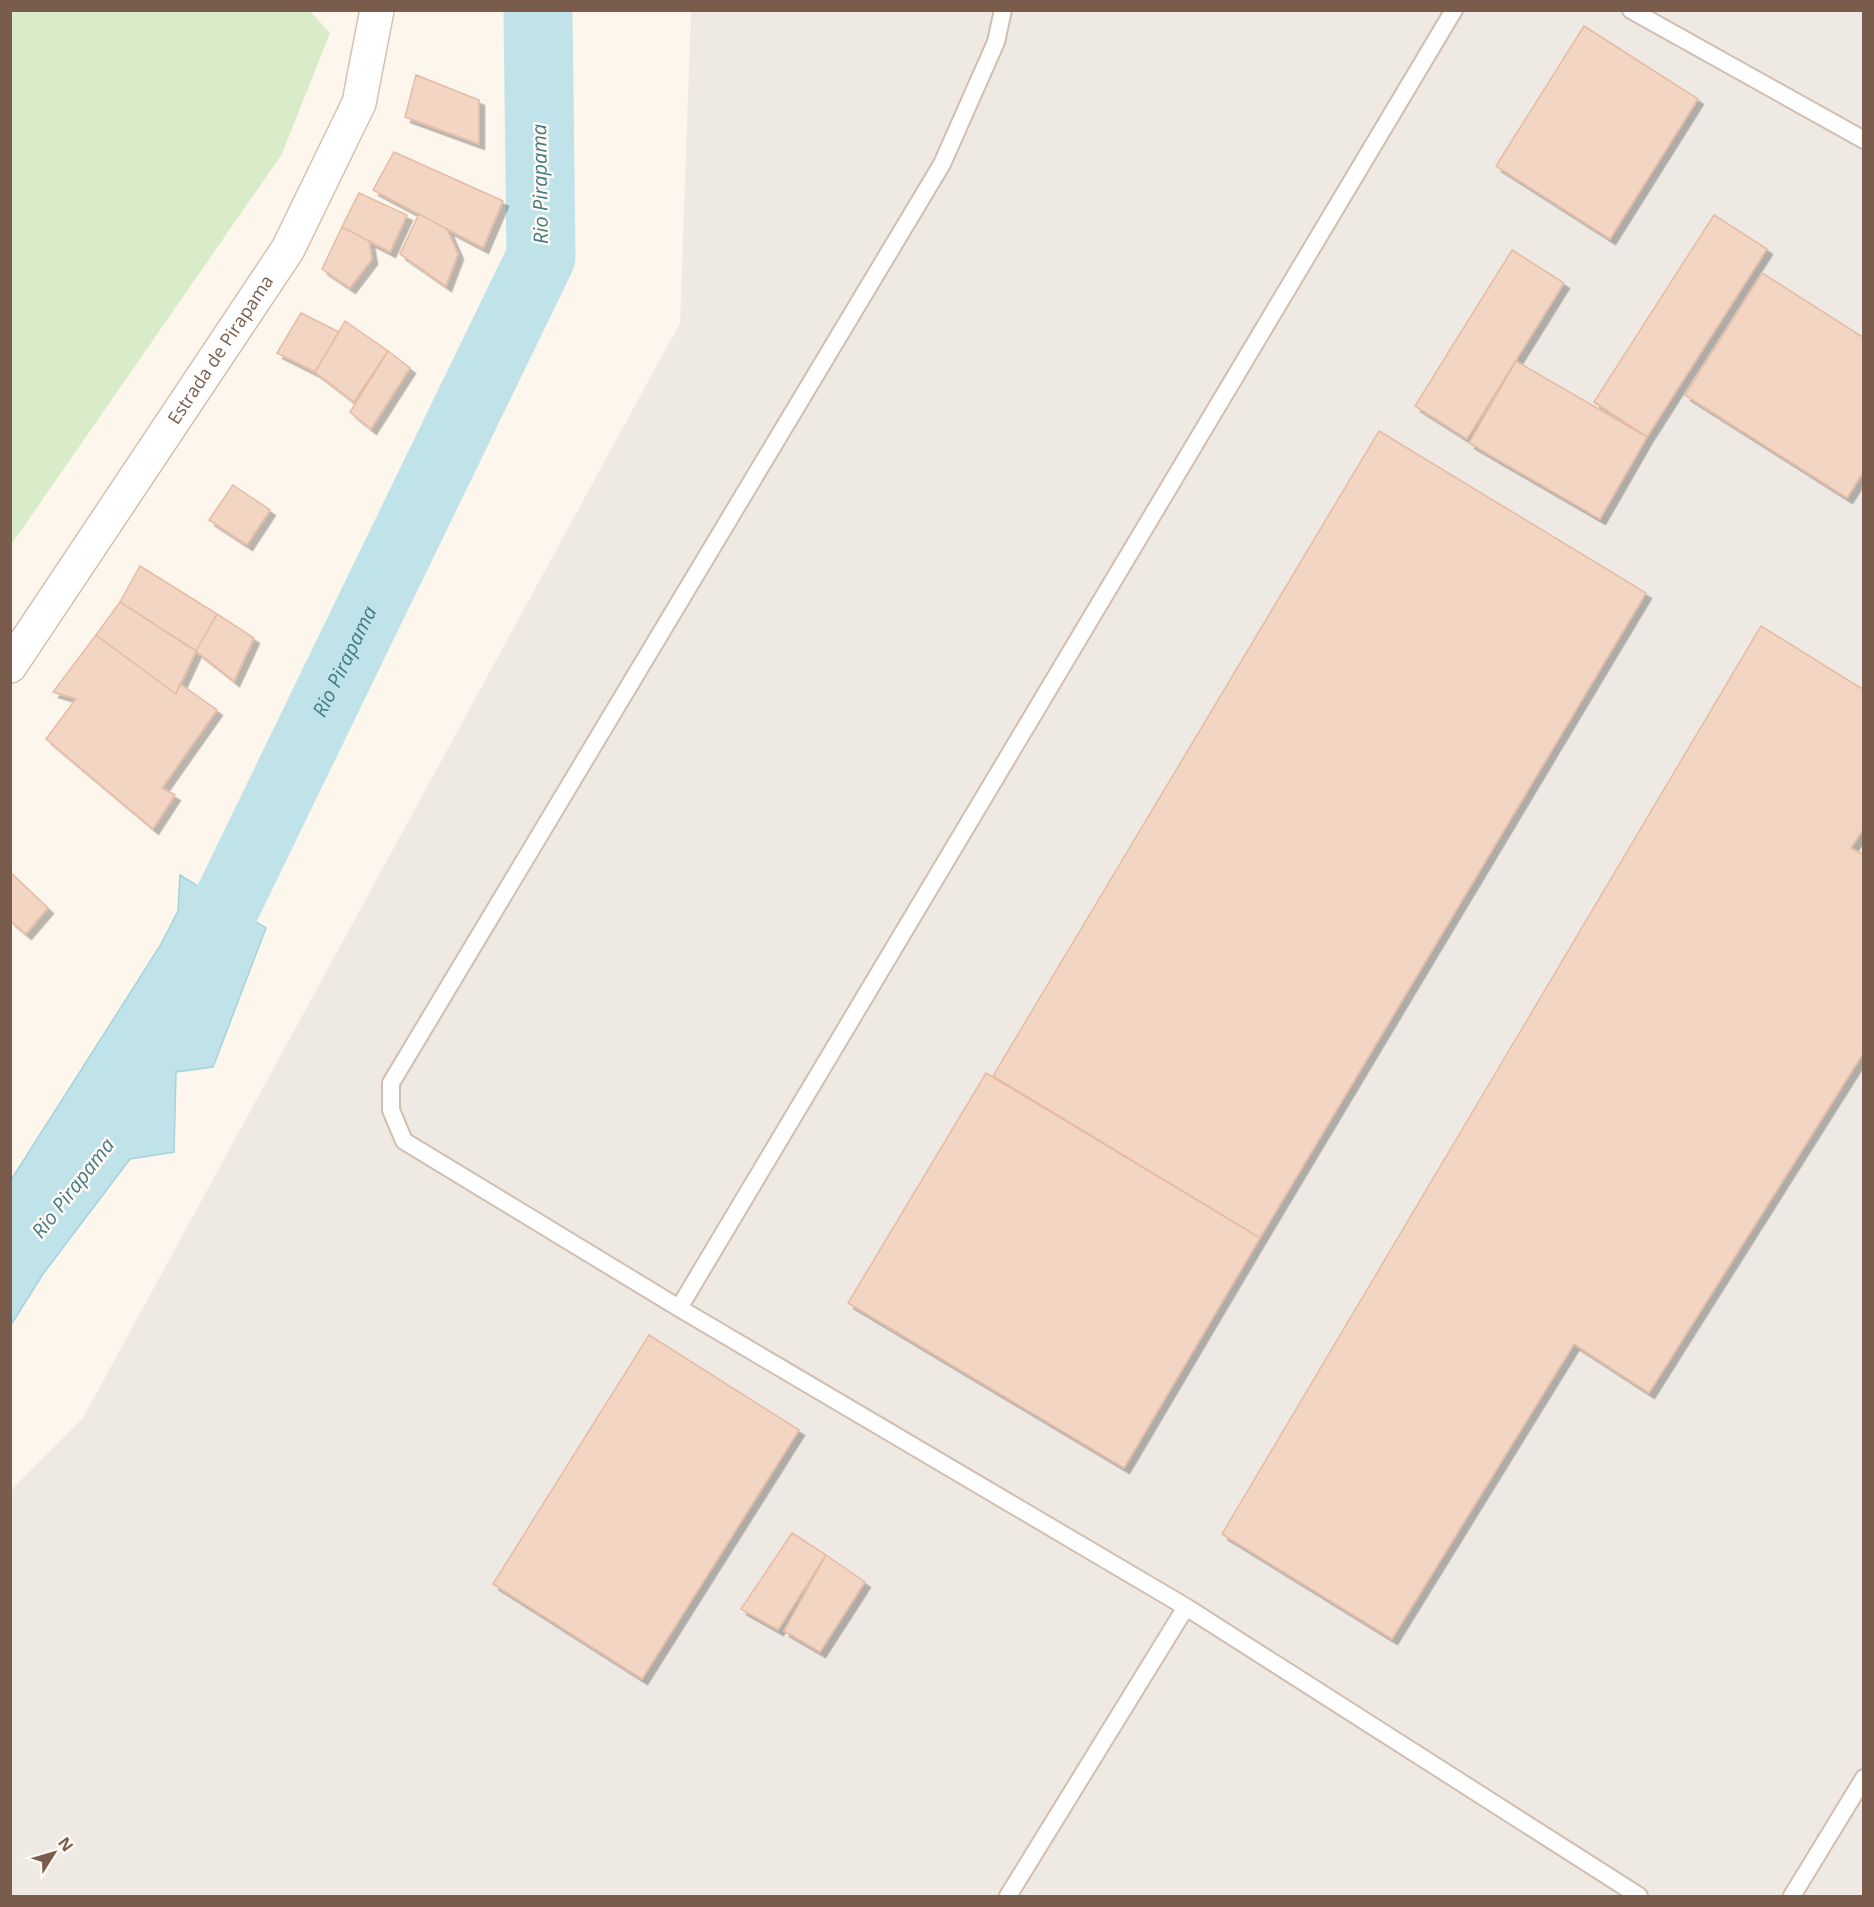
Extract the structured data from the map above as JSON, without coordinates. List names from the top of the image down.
{
  "streets": {
    "main road": ["Estrada de Pirapama"]
  },
  "water": ["Rio Pirapama"],
  "north": "top right"
}
